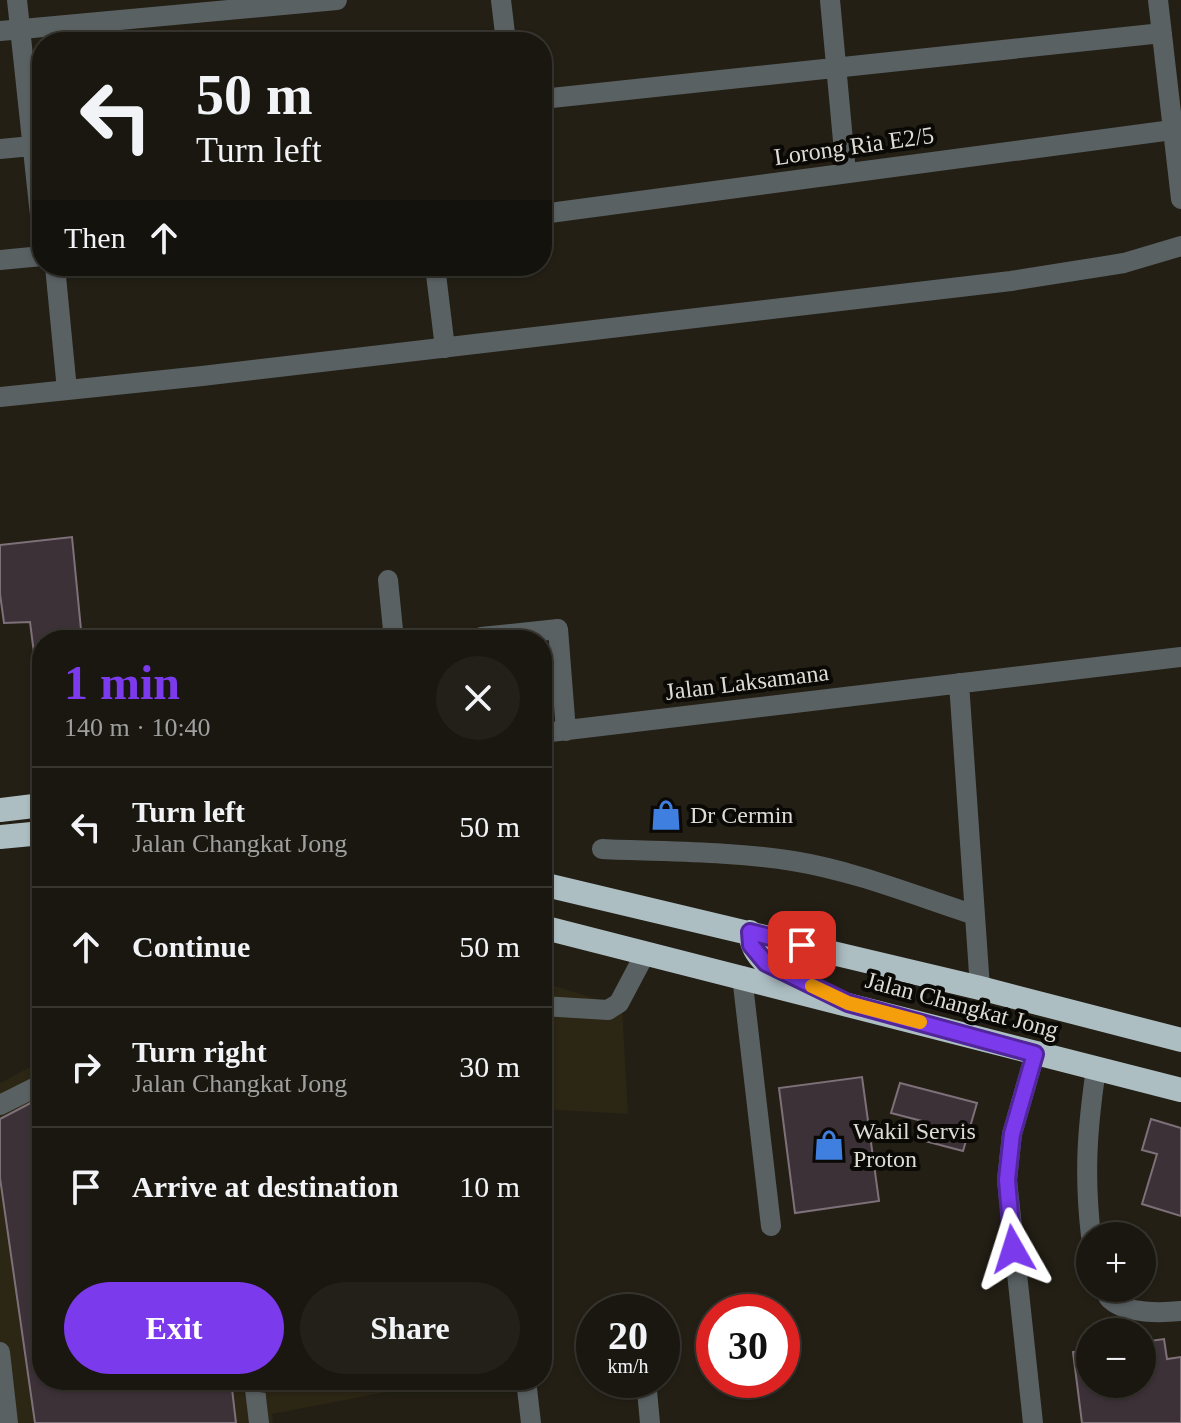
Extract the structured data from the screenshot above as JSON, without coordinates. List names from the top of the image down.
{
  "streets": {
    "highway": ["Jalan Changkat Jong"],
    "street": ["Lorong Ria E2/5", "Jalan Laksamana"]
  },
  "places": {
    "shop": ["Dr Cermin", "Wakil Servis Proton"]
  },
  "page": {
    "turn": ["50 m", "Turn left"],
    "then": "Then",
    "heading": ["1 min", "140 m · 10:40"],
    "list": [
      {
        "name": "Turn left",
        "note": "Jalan Changkat Jong",
        "value": "50 m"
      },
      {
        "name": "Continue",
        "value": "50 m"
      },
      {
        "name": "Turn right",
        "note": "Jalan Changkat Jong",
        "value": "30 m"
      },
      {
        "name": "Arrive at destination",
        "value": "10 m"
      }
    ],
    "map_buttons": ["+", "−"],
    "buttons": ["Exit", "Share"],
    "speed": "20 km/h",
    "limit": "30"
  }
}
